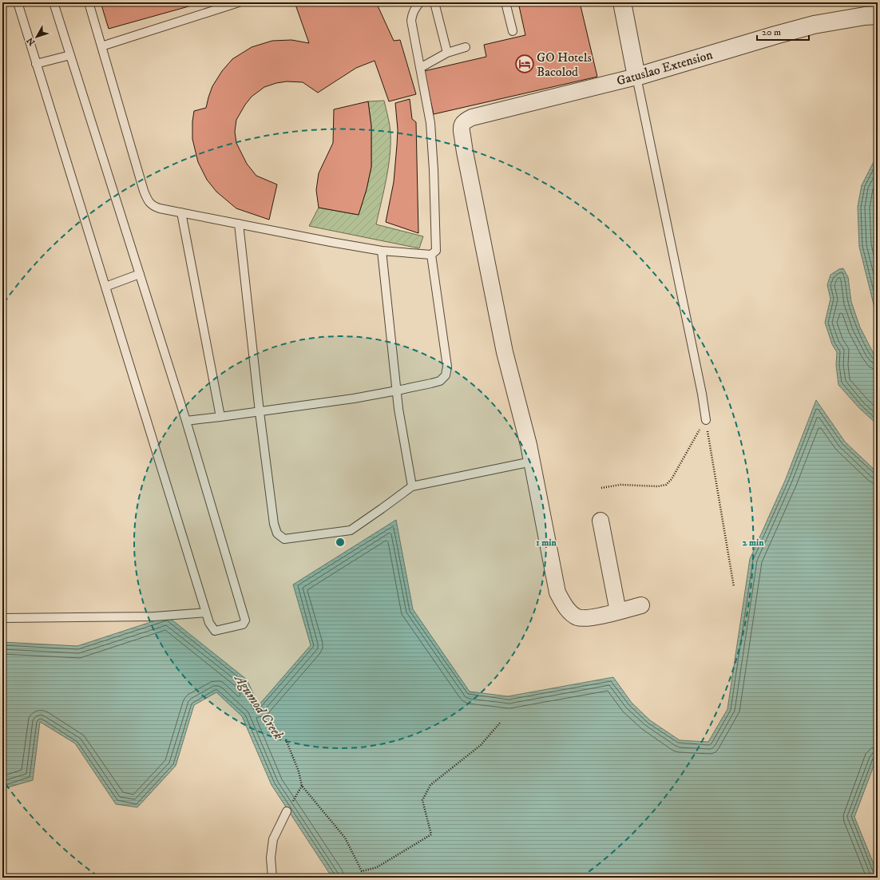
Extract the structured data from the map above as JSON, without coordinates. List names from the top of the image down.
{
  "streets": {
    "street": ["Gatuslao Extension"]
  },
  "water": ["Agumod Creek"],
  "places": {
    "hotel": ["GO Hotels Bacolod"]
  },
  "scale_bar": "20 m",
  "north": "bottom left",
  "rings": ["1 min", "2 min"]
}
